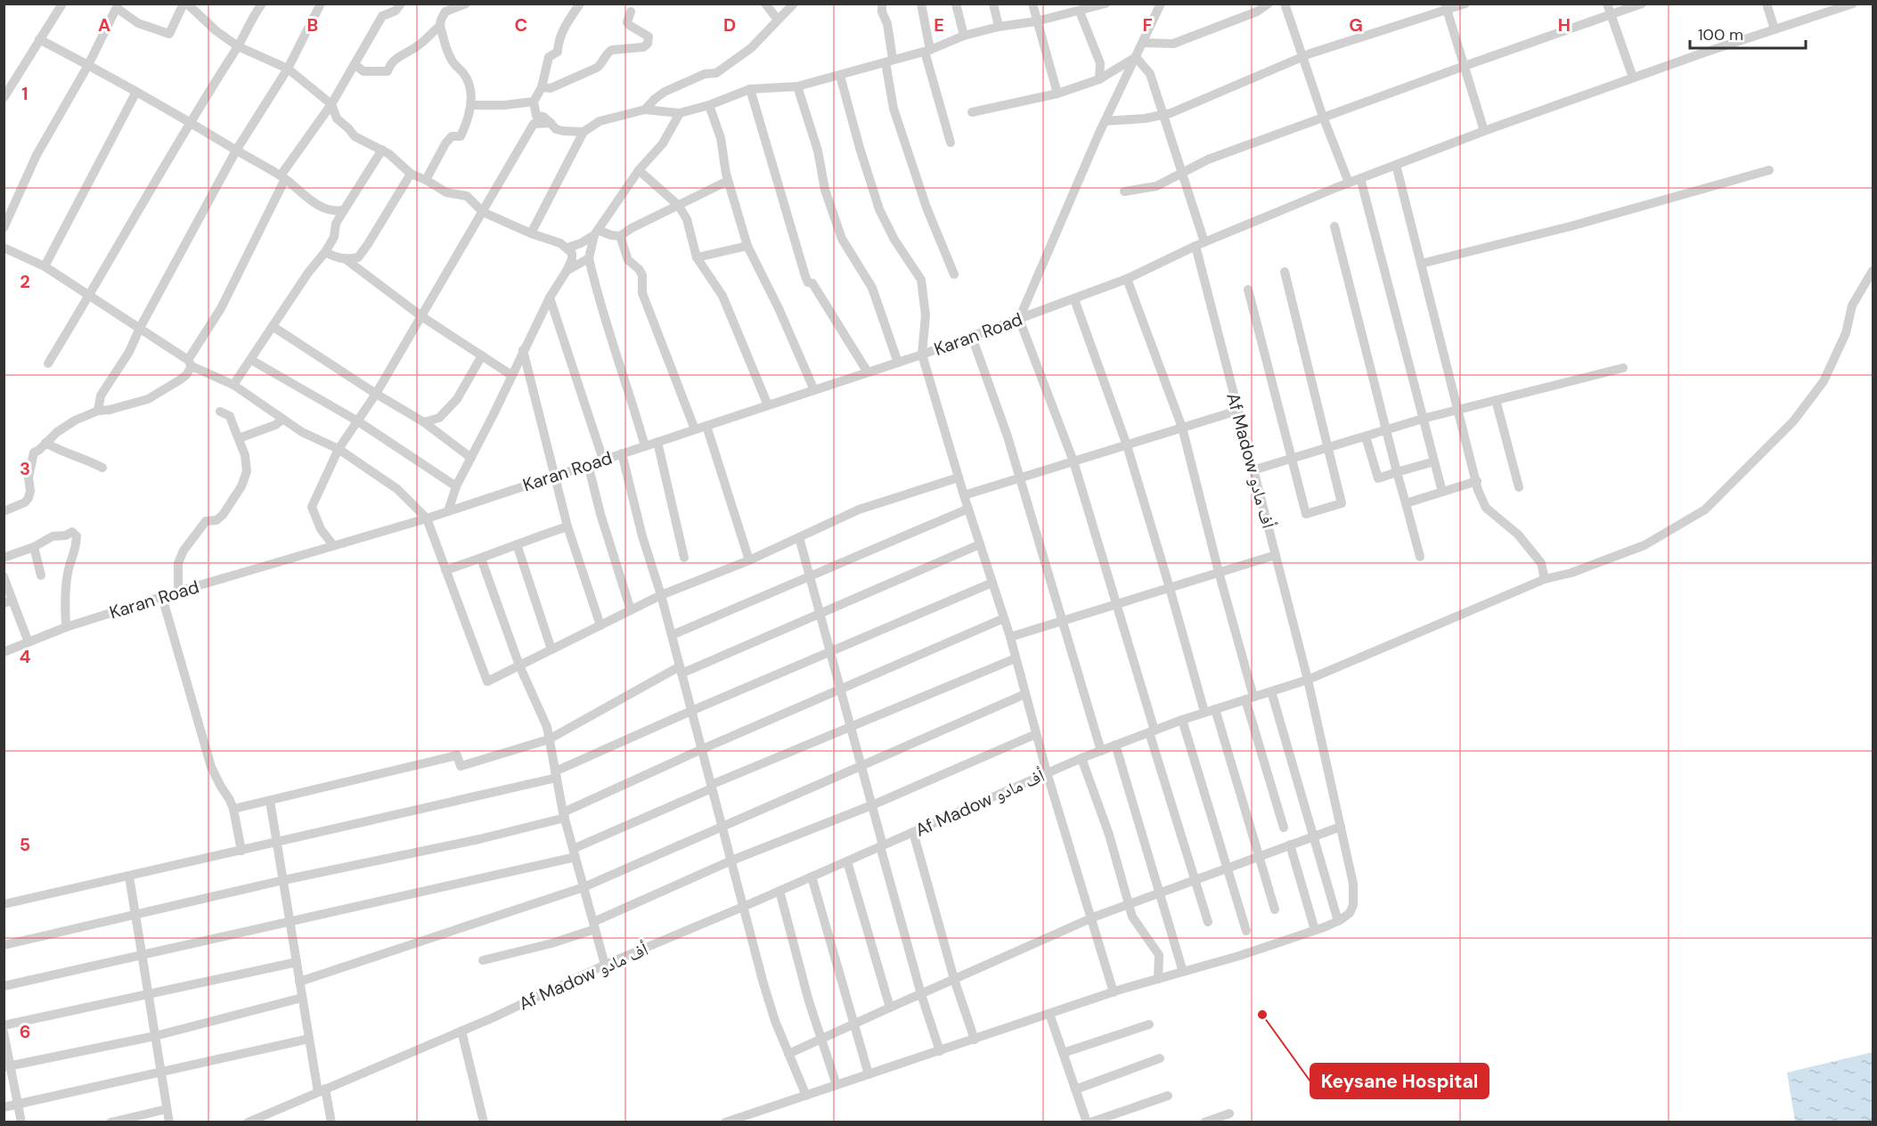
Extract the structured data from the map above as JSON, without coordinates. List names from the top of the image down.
{
  "streets": {
    "street": ["Karan Road", "Af Madow أف مادو"]
  },
  "crossings": [
    ["Karan Road", "Af Madow أف مادو"]
  ],
  "places": ["Keysane Hospital"],
  "scale_bar": "100 m",
  "grid": {
    "columns": [
      "A",
      "B",
      "C",
      "D",
      "E",
      "F",
      "G",
      "H"
    ],
    "rows": [
      "1",
      "2",
      "3",
      "4",
      "5",
      "6"
    ]
  }
}
